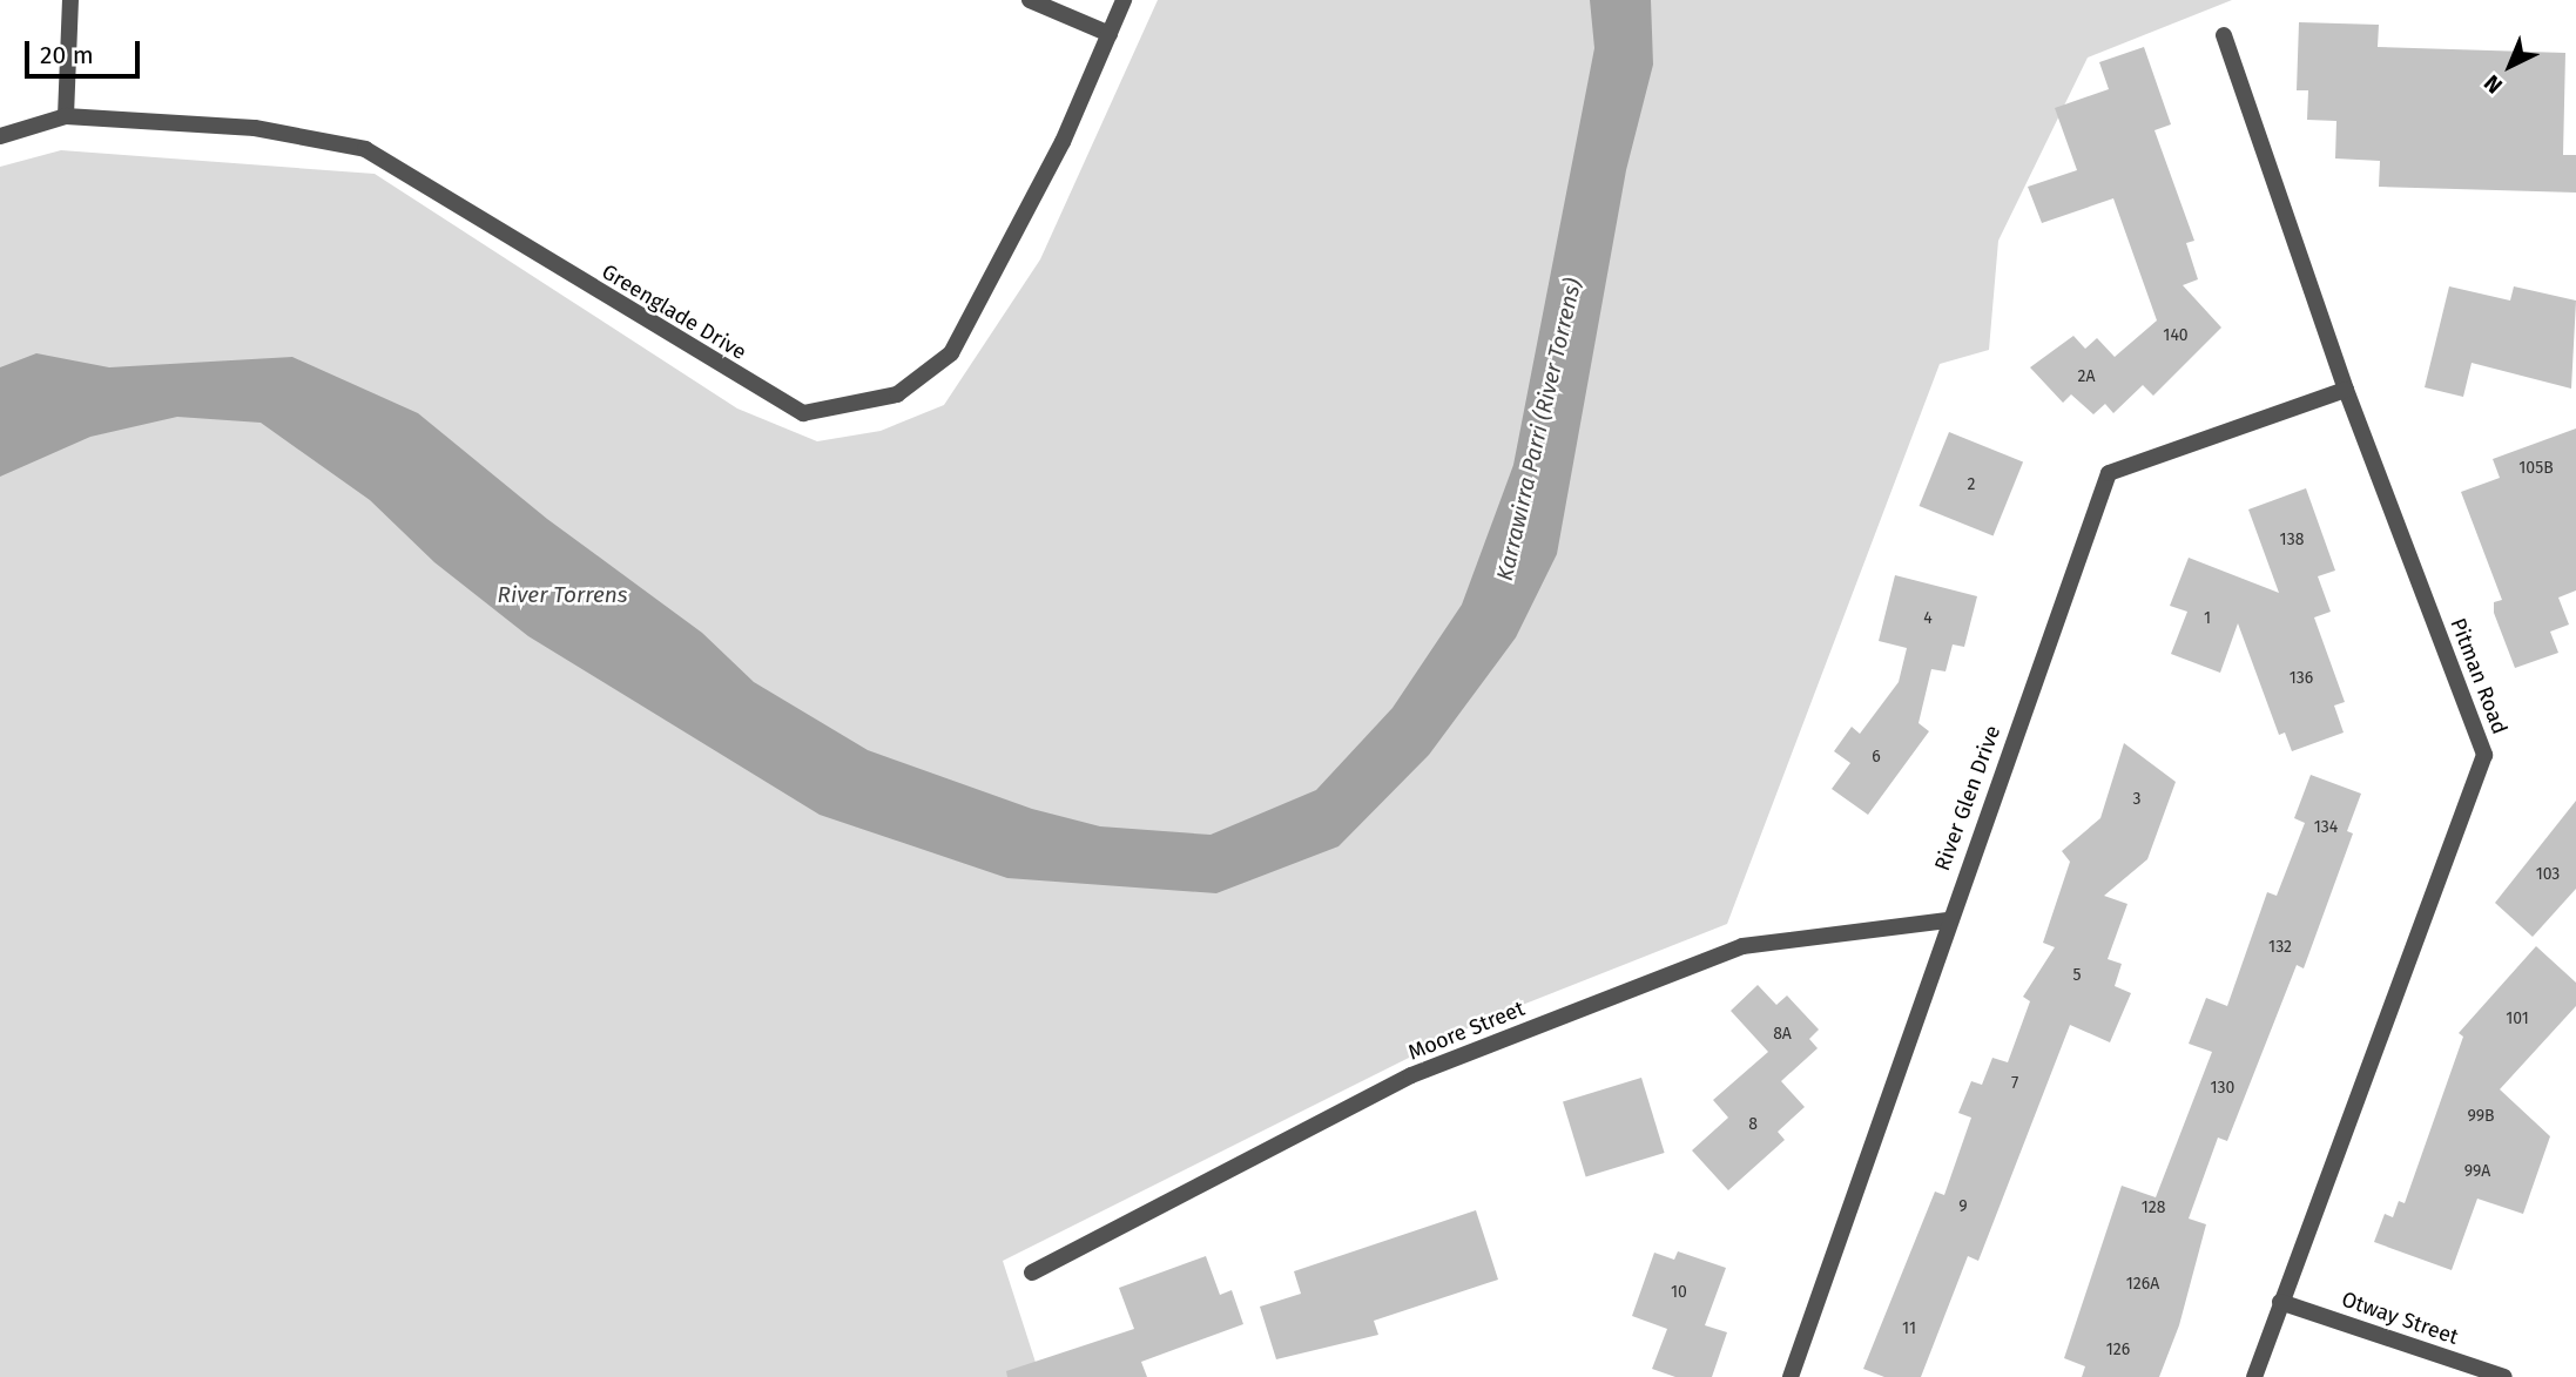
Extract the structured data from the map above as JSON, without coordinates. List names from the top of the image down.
{
  "streets": {
    "street": [
      "Greenglade Drive",
      "Pitman Road",
      "River Glen Drive",
      "Moore Street",
      "Otway Street"
    ]
  },
  "crossings": [
    ["Pitman Road", "River Glen Drive"],
    ["Pitman Road", "Otway Street"],
    ["River Glen Drive", "Moore Street"]
  ],
  "water": ["Karrawirra Parri (River Torrens)", "River Torrens"],
  "house_numbers": [
    "140",
    "2A",
    "105B",
    "2",
    "138",
    "4",
    "1",
    "136",
    "6",
    "3",
    "134",
    "103",
    "132",
    "5",
    "101",
    "8A",
    "7",
    "130",
    "99B",
    "8",
    "99A",
    "9",
    "128",
    "126A",
    "10",
    "11",
    "126"
  ],
  "scale_bar": "20 m",
  "north": "bottom left"
}
